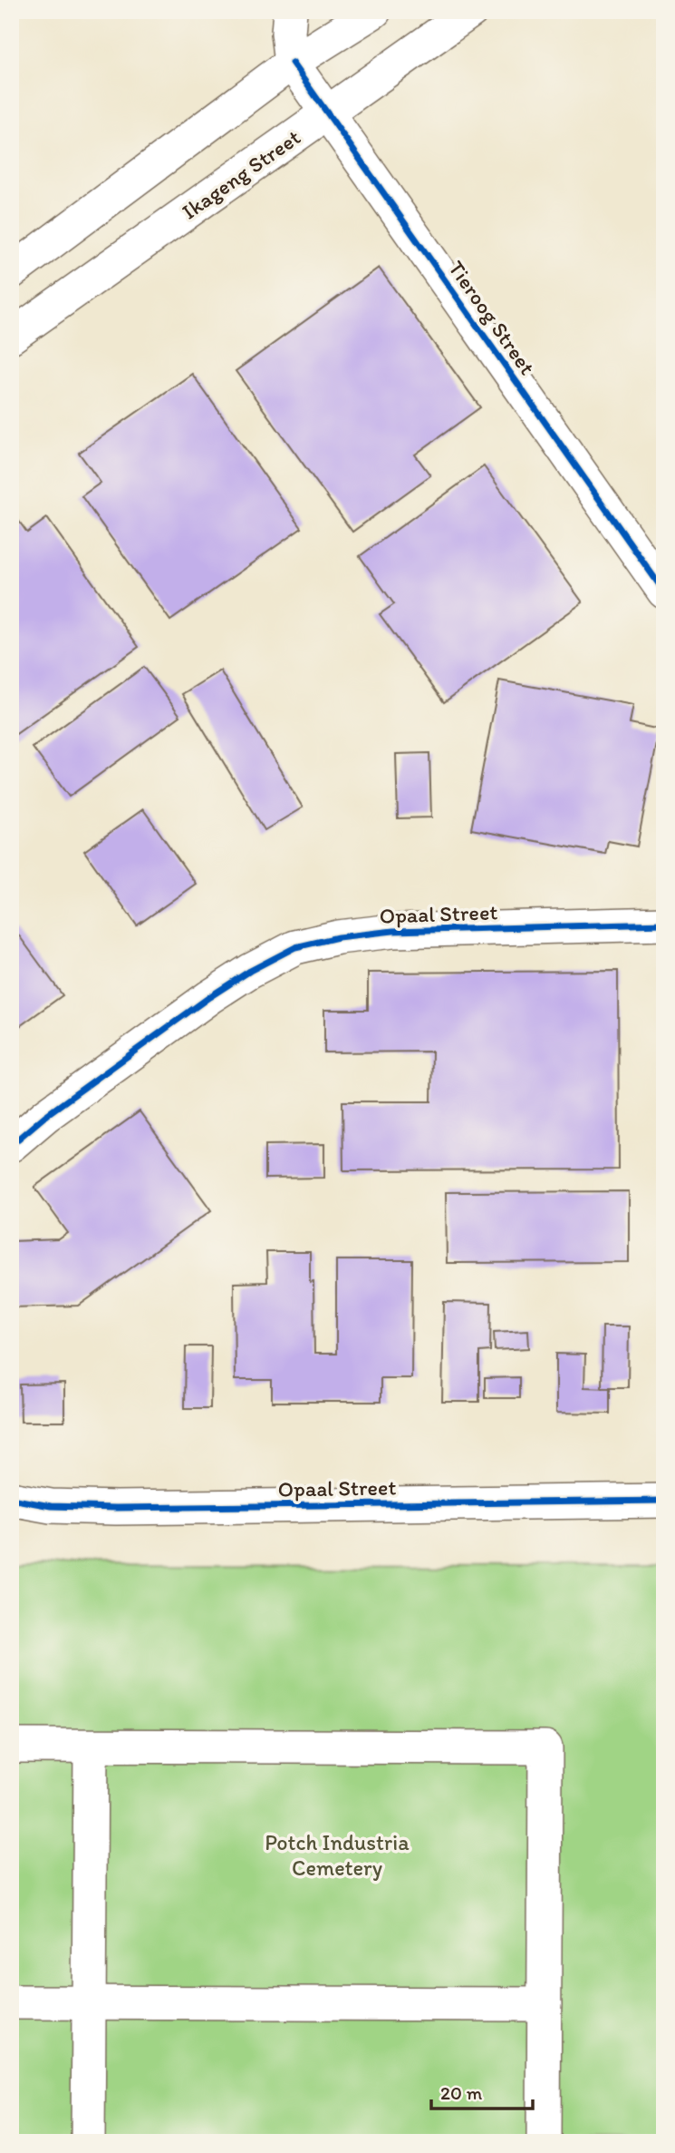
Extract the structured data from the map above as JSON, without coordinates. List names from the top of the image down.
{
  "streets": {
    "street": ["Ikageng Street", "Tieroog Street", "Opaal Street"]
  },
  "crossings": [
    ["Ikageng Street", "Tieroog Street"]
  ],
  "parks": ["Potch Industria Cemetery"],
  "scale_bar": "20 m"
}
